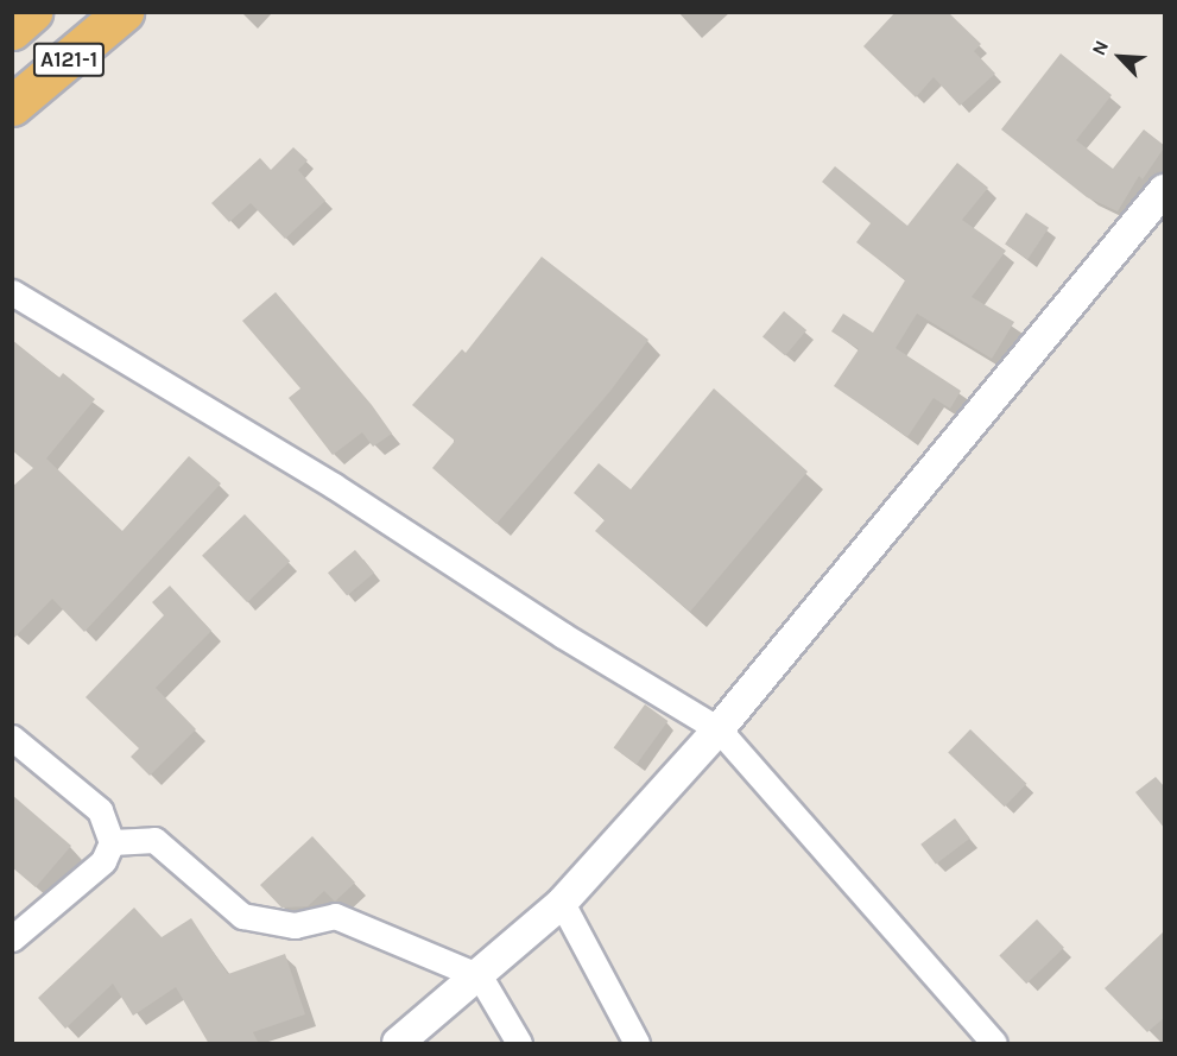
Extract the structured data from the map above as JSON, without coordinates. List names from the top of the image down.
{
  "streets": {
    "highway": ["A121-1"]
  },
  "north": "top left"
}
